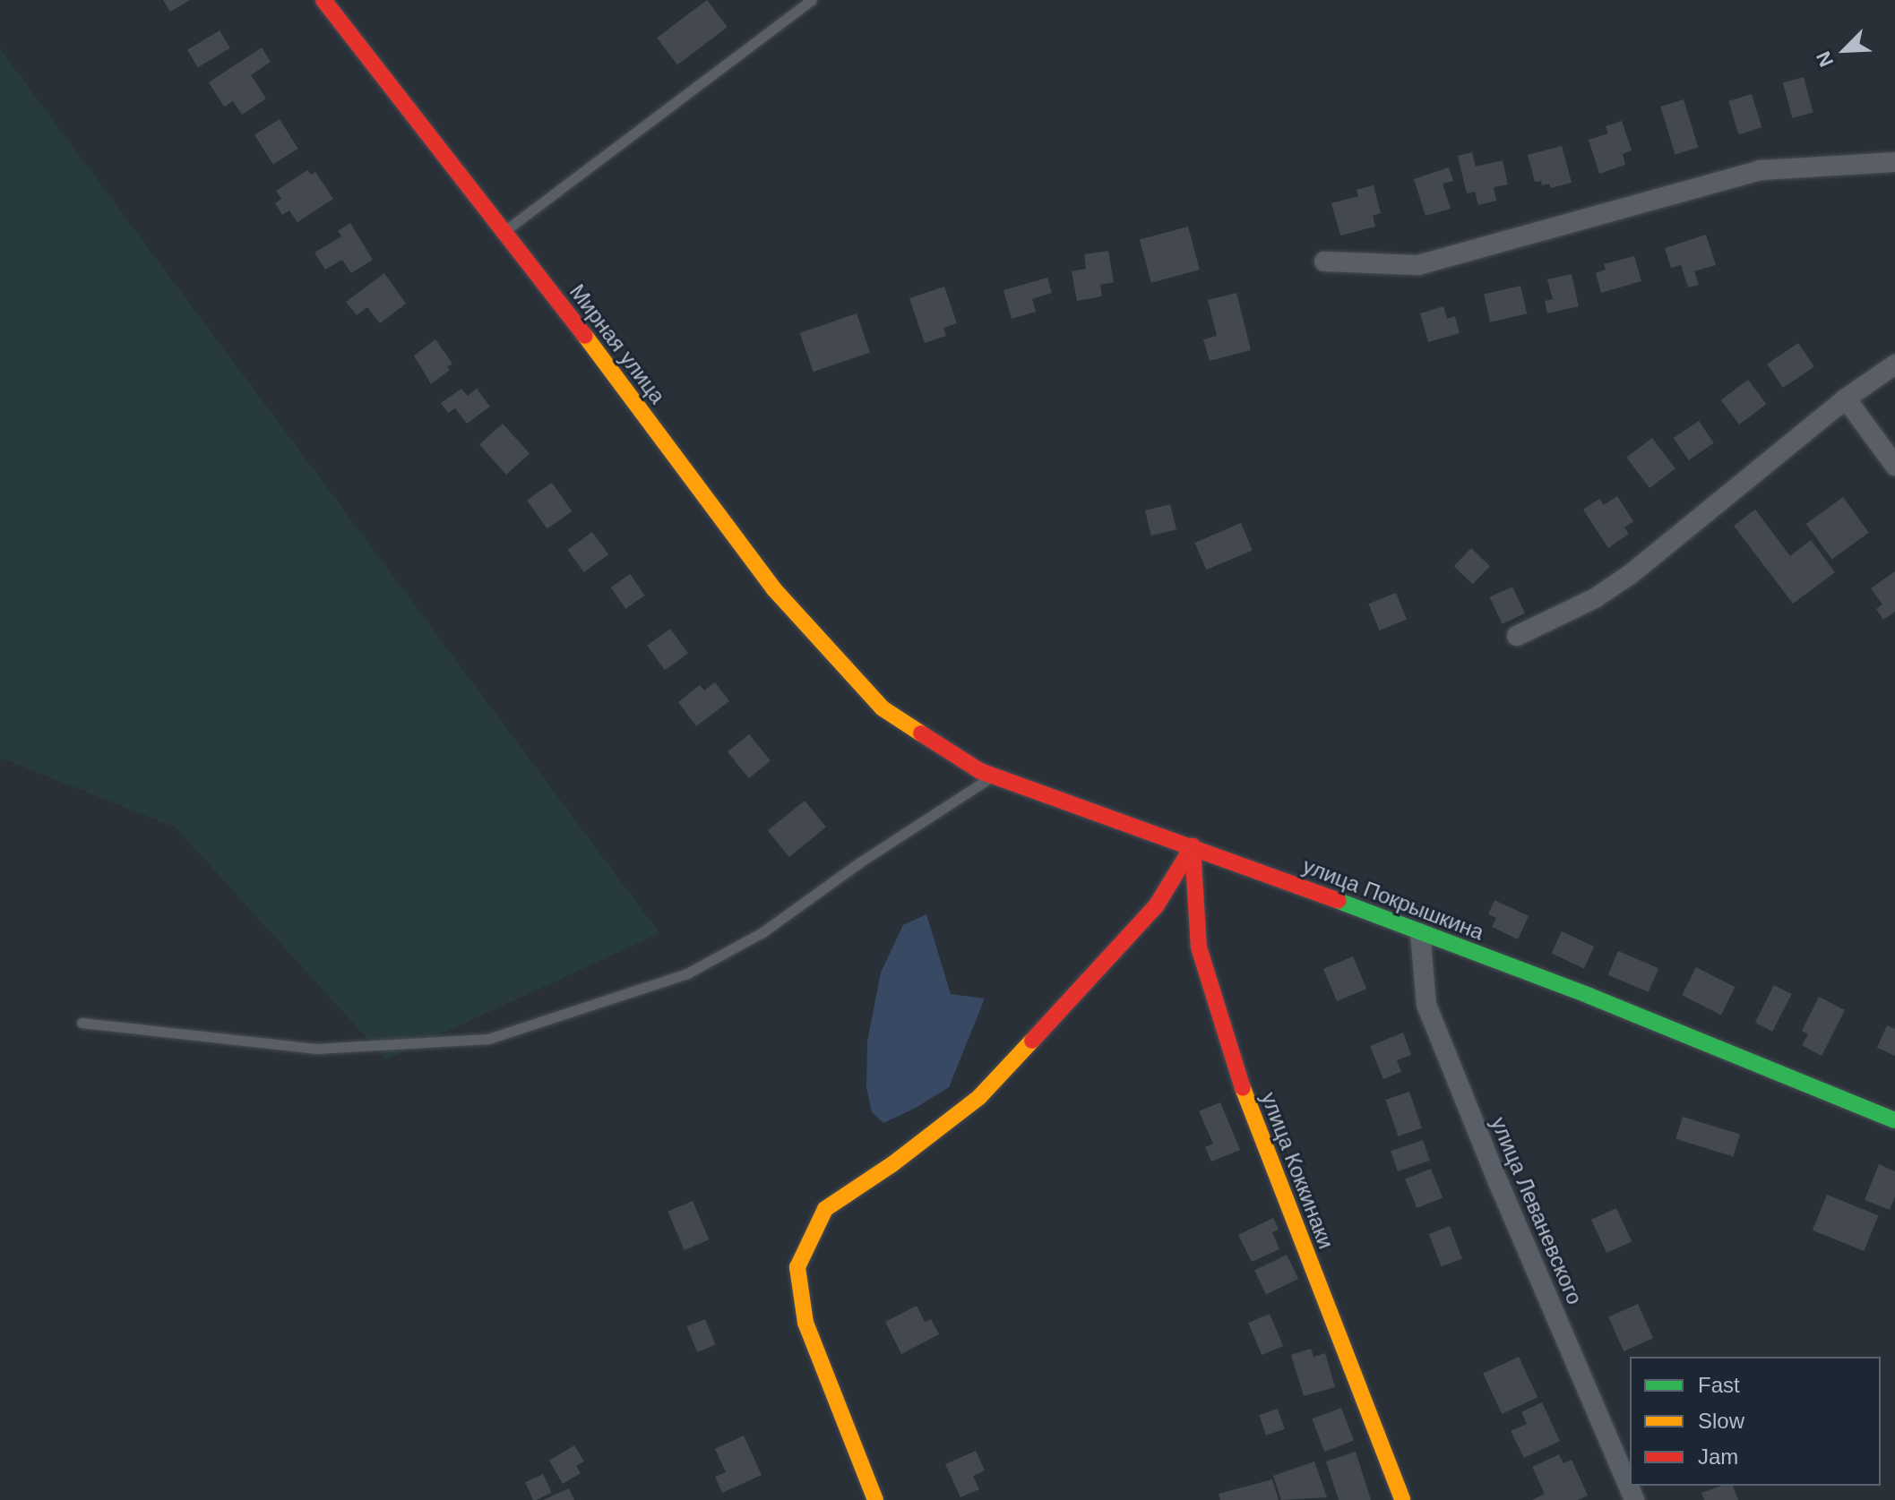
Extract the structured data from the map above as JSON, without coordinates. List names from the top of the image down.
{
  "streets": {
    "street": [
      "Мирная улица",
      "улица Покрышкина",
      "улица Коккинаки",
      "улица Леваневского"
    ]
  },
  "crossings": [
    ["Мирная улица", "улица Покрышкина"],
    ["улица Покрышкина", "улица Коккинаки"],
    ["улица Покрышкина", "улица Леваневского"]
  ],
  "legend": ["Fast", "Slow", "Jam"],
  "north": "bottom left"
}
